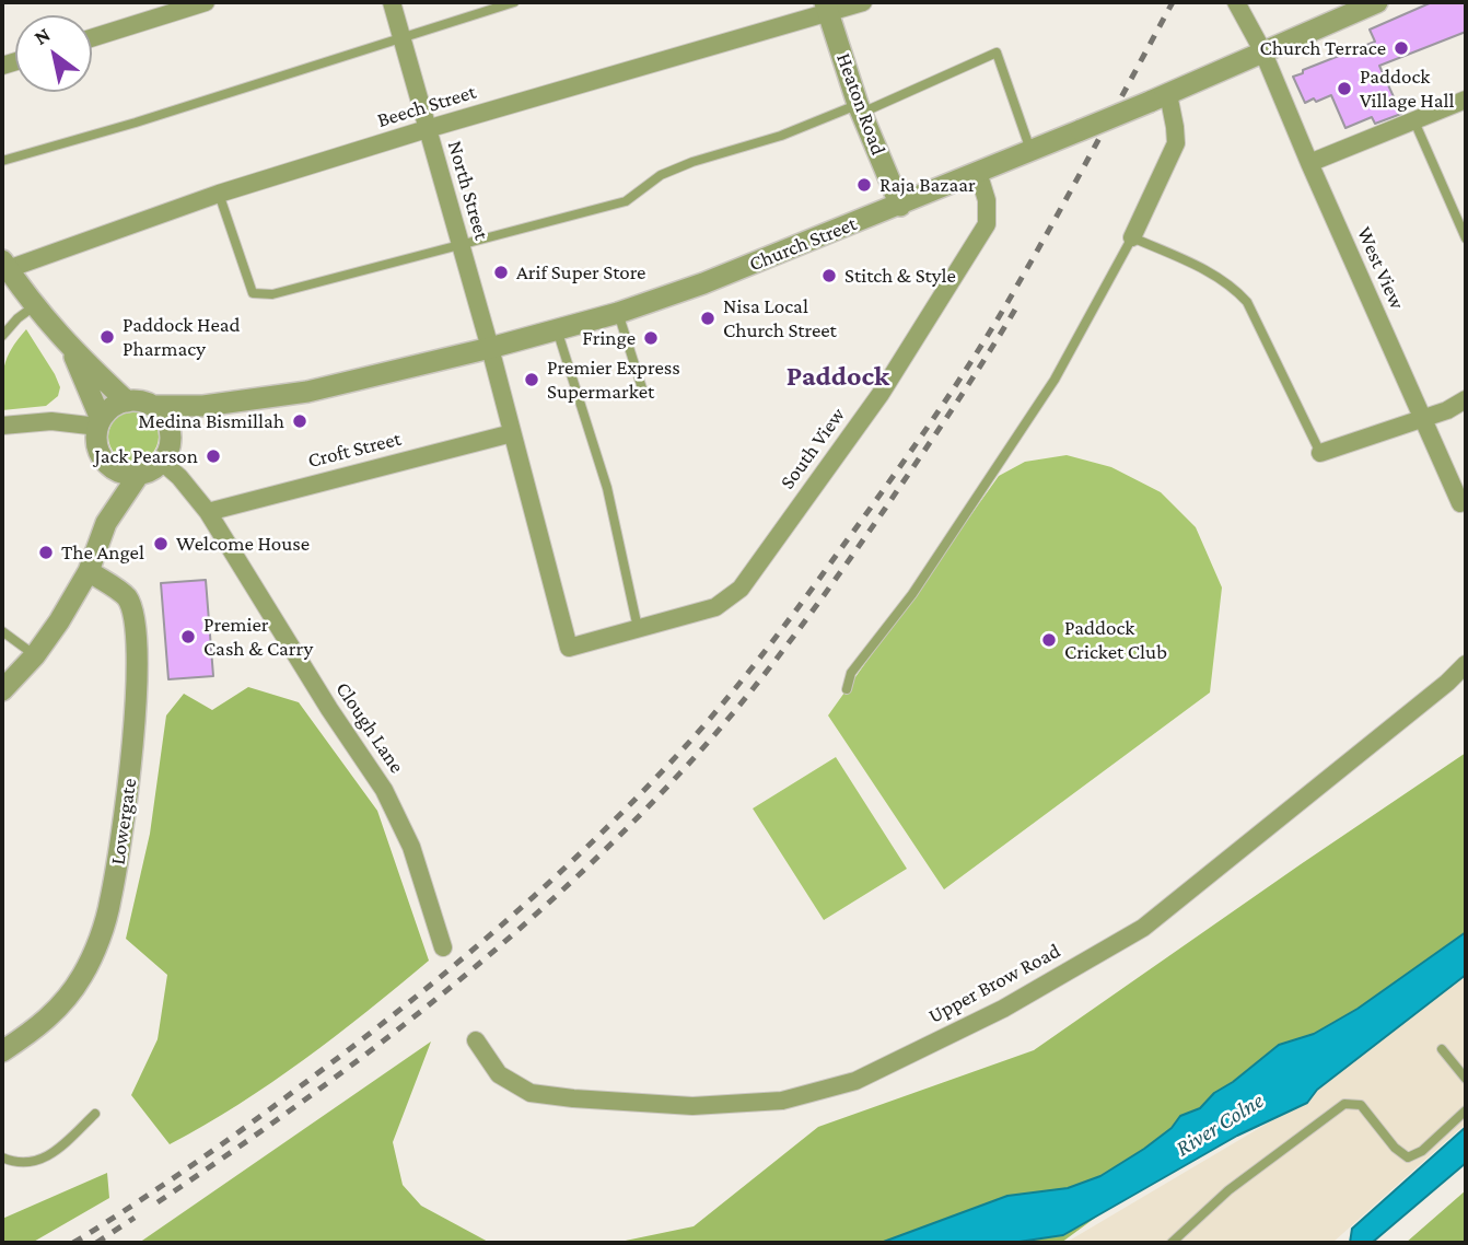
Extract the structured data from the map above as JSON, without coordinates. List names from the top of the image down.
{
  "streets": {
    "street": [
      "Heaton Road",
      "Beech Street",
      "North Street",
      "Church Street",
      "West View",
      "South View",
      "Croft Street",
      "Clough Lane",
      "Lowergate",
      "Upper Brow Road"
    ]
  },
  "crossings": [
    ["Heaton Road", "Beech Street"],
    ["Heaton Road", "Church Street"],
    ["Beech Street", "North Street"],
    ["North Street", "Church Street"],
    ["North Street", "South View"],
    ["North Street", "Croft Street"],
    ["Church Street", "West View"],
    ["Church Street", "South View"],
    ["Church Street", "Clough Lane"],
    ["Croft Street", "Clough Lane"]
  ],
  "districts": ["Paddock"],
  "water": ["River Colne"],
  "places": [
    "Church Terrace",
    "Paddock Village Hall",
    "Raja Bazaar",
    "Arif Super Store",
    "Stitch & Style",
    "Nisa Local Church Street",
    "Paddock Head Pharmacy",
    "Fringe",
    "Premier Express Supermarket",
    "Medina Bismillah",
    "Jack Pearson",
    "Welcome House",
    "The Angel",
    "Premier Cash & Carry",
    "Paddock Cricket Club"
  ],
  "north": "top left"
}
